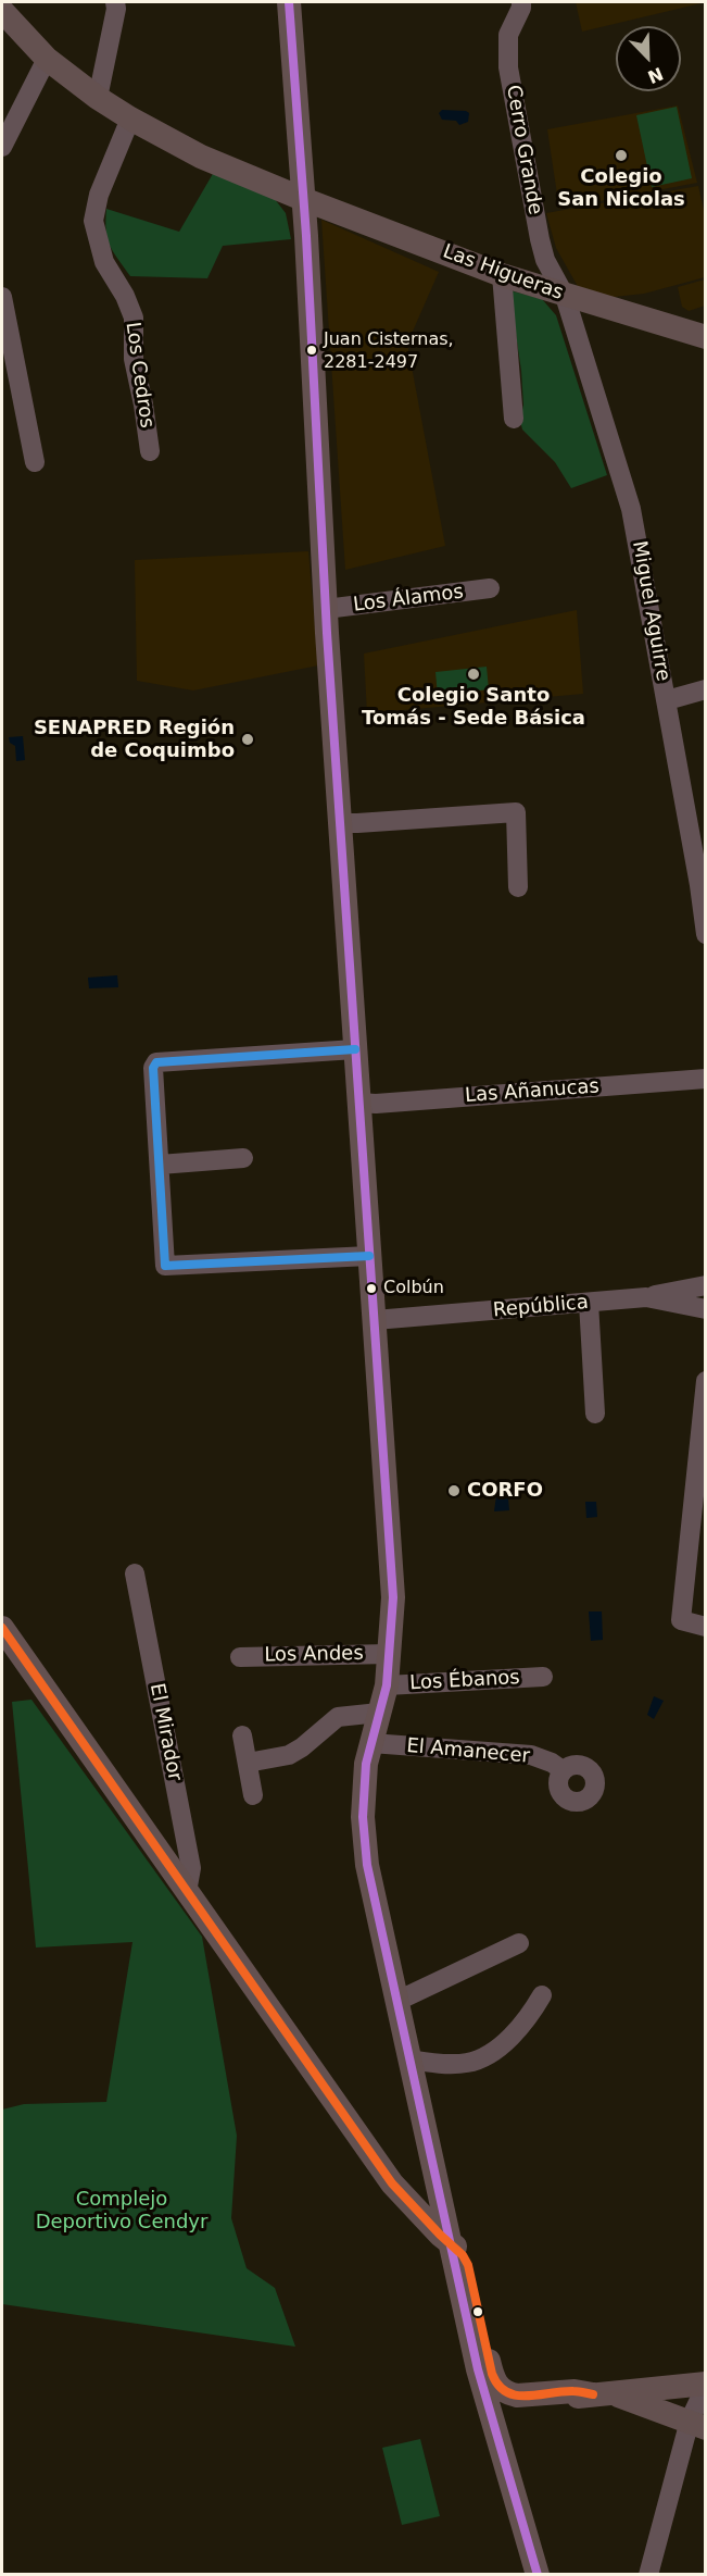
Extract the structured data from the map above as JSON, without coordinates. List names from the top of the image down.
{
  "streets": {
    "main road": ["Las Higueras"],
    "street": [
      "Cerro Grande",
      "Los Cedros",
      "Los Álamos",
      "Miguel Aguirre",
      "Las Añanucas",
      "República",
      "Los Andes",
      "Los Ébanos",
      "El Mirador",
      "El Amanecer"
    ]
  },
  "crossings": [
    ["Cerro Grande", "Las Higueras"],
    ["Cerro Grande", "Miguel Aguirre"],
    ["Las Higueras", "Los Cedros"],
    ["Las Higueras", "Miguel Aguirre"]
  ],
  "parks": ["Complejo Deportivo Cendyr"],
  "places": [
    "Colegio San Nicolas",
    "Juan Cisternas, 2281-2497",
    "Colegio Santo Tomás - Sede Básica",
    "SENAPRED Región de Coquimbo",
    "Colbún",
    "CORFO"
  ],
  "north": "bottom right"
}
